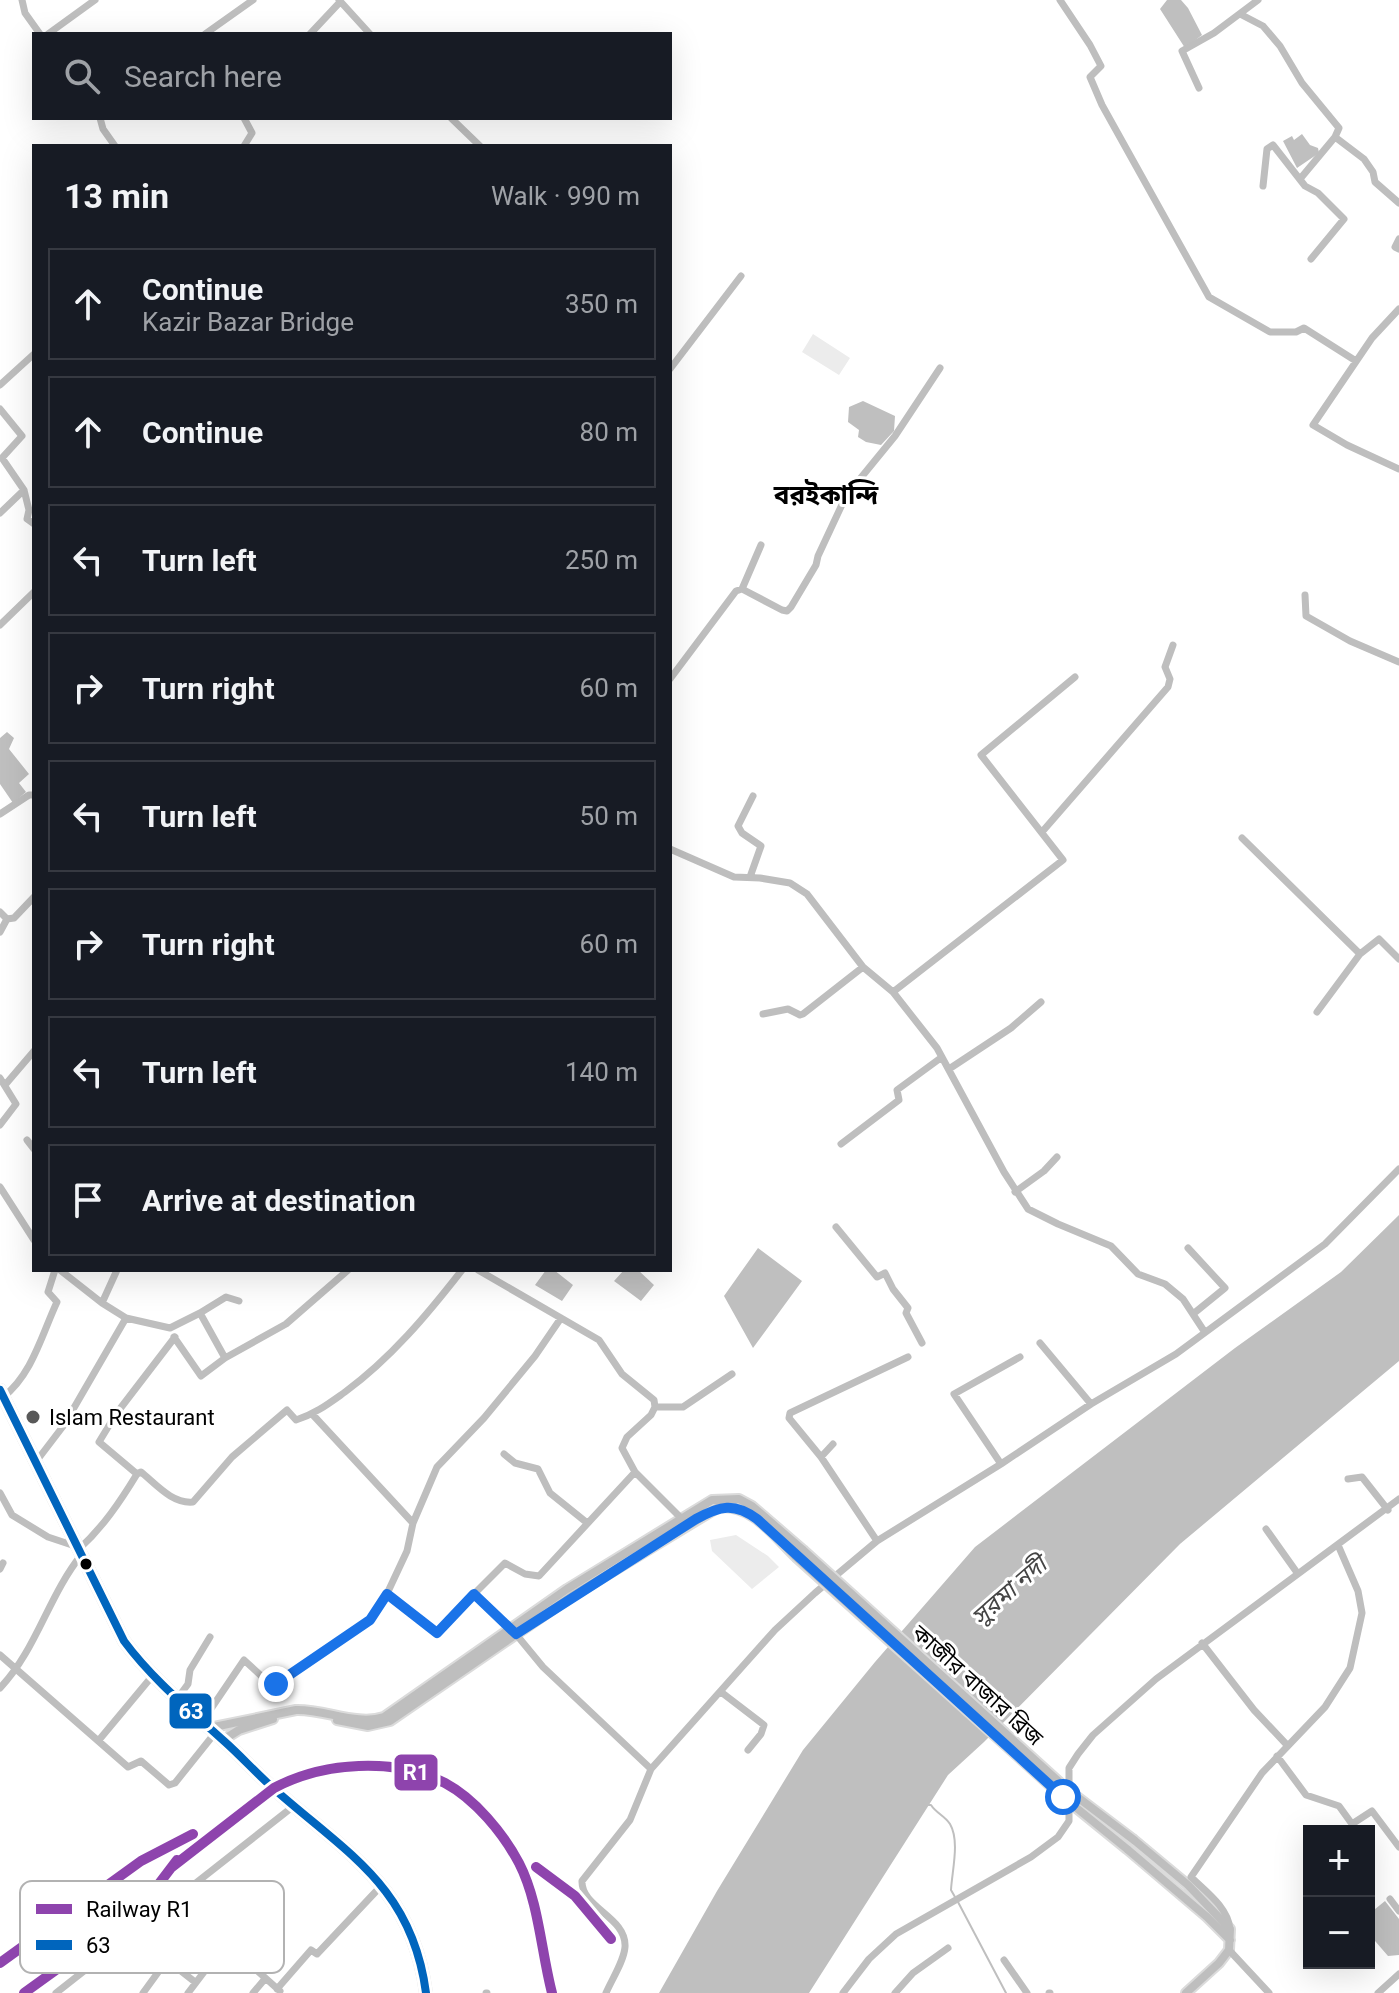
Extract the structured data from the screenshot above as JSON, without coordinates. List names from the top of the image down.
{
  "streets": {
    "main road": ["কাজীর বাজার ব্রিজ"]
  },
  "districts": ["বরইকান্দি"],
  "water": ["সুরমা নদী"],
  "places": ["Islam Restaurant"],
  "lines": ["transit line 63", "rail line R1"],
  "legend": ["Railway R1", "63"],
  "page": {
    "search": "Search here",
    "heading": ["13 min", "Walk · 990 m"],
    "list": [
      ["Continue", "Kazir Bazar Bridge", "350 m"],
      ["Continue", "80 m"],
      ["Turn left", "250 m"],
      ["Turn right", "60 m"],
      ["Turn left", "50 m"],
      ["Turn right", "60 m"],
      ["Turn left", "140 m"],
      "Arrive at destination"
    ],
    "map_buttons": ["+", "−"]
  }
}
